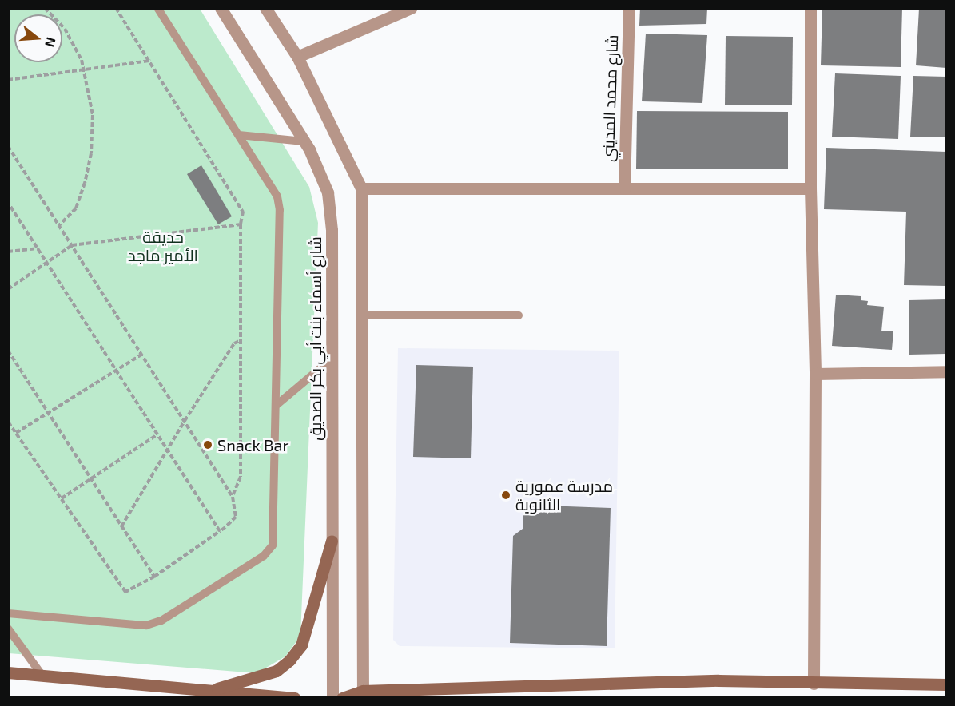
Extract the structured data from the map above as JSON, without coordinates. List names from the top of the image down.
{
  "streets": {
    "street": ["شارع محمد المديني", "شارع أسماء بنت أبي بكر الصديق"]
  },
  "parks": ["حديقة الأمير ماجد"],
  "places": ["Snack Bar", "مدرسة عمورية الثانوية"],
  "north": "right"
}
